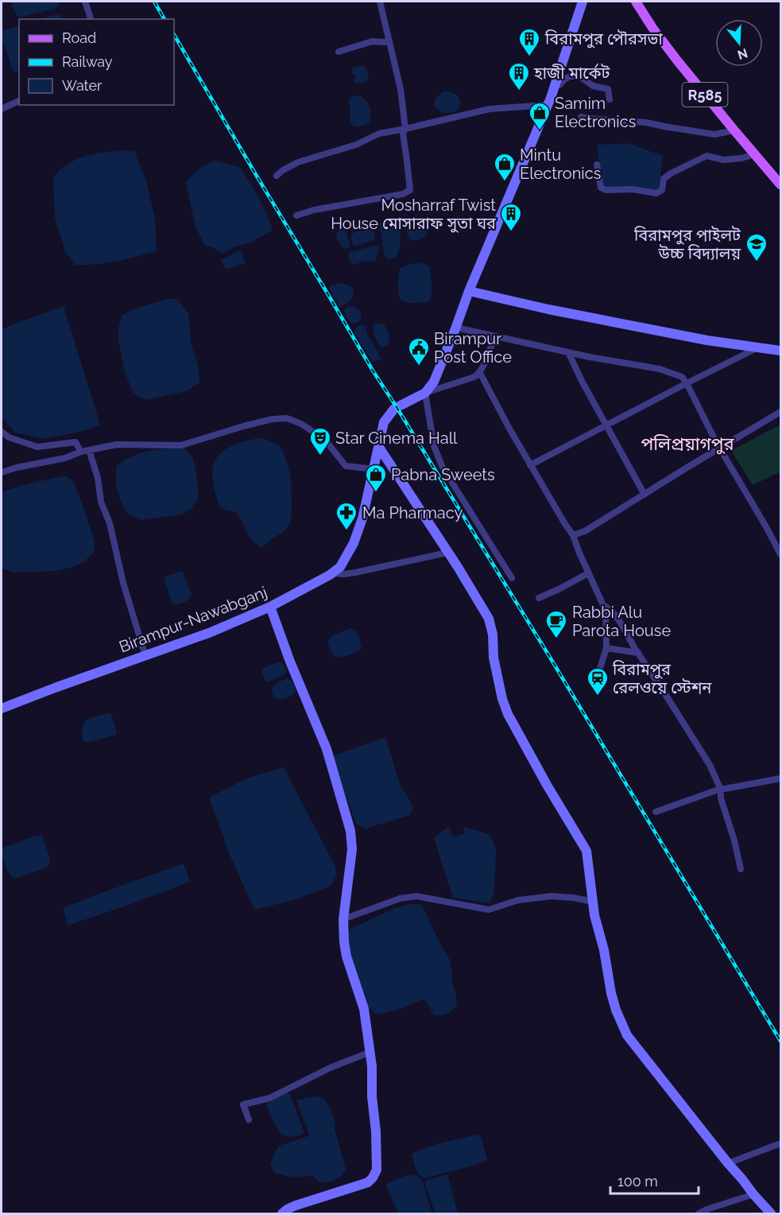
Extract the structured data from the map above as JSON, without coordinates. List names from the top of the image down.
{
  "streets": {
    "main road": ["R585"],
    "street": ["Birampur-Nawabganj"]
  },
  "districts": ["পলিপ্রয়াগপুর"],
  "places": {
    "building": ["বিরামপুর পৌরসভা", "হাজী মার্কেট", "Mosharraf Twist House মোসারাফ সুতা ঘর"],
    "shop": ["Samim Electronics", "Mintu Electronics", "Pabna Sweets"],
    "school or university": ["বিরামপুর পাইলট উচ্চ বিদ্যালয়"],
    "public building": ["Birampur Post Office"],
    "theatre": ["Star Cinema Hall"],
    "pharmacy": ["Ma Pharmacy"],
    "cafe": ["Rabbi Alu Parota House"],
    "station": ["বিরামপুর রেলওয়ে স্টেশন"]
  },
  "legend": ["Road", "Railway", "Water"],
  "scale_bar": "100 m",
  "north": "bottom"
}
